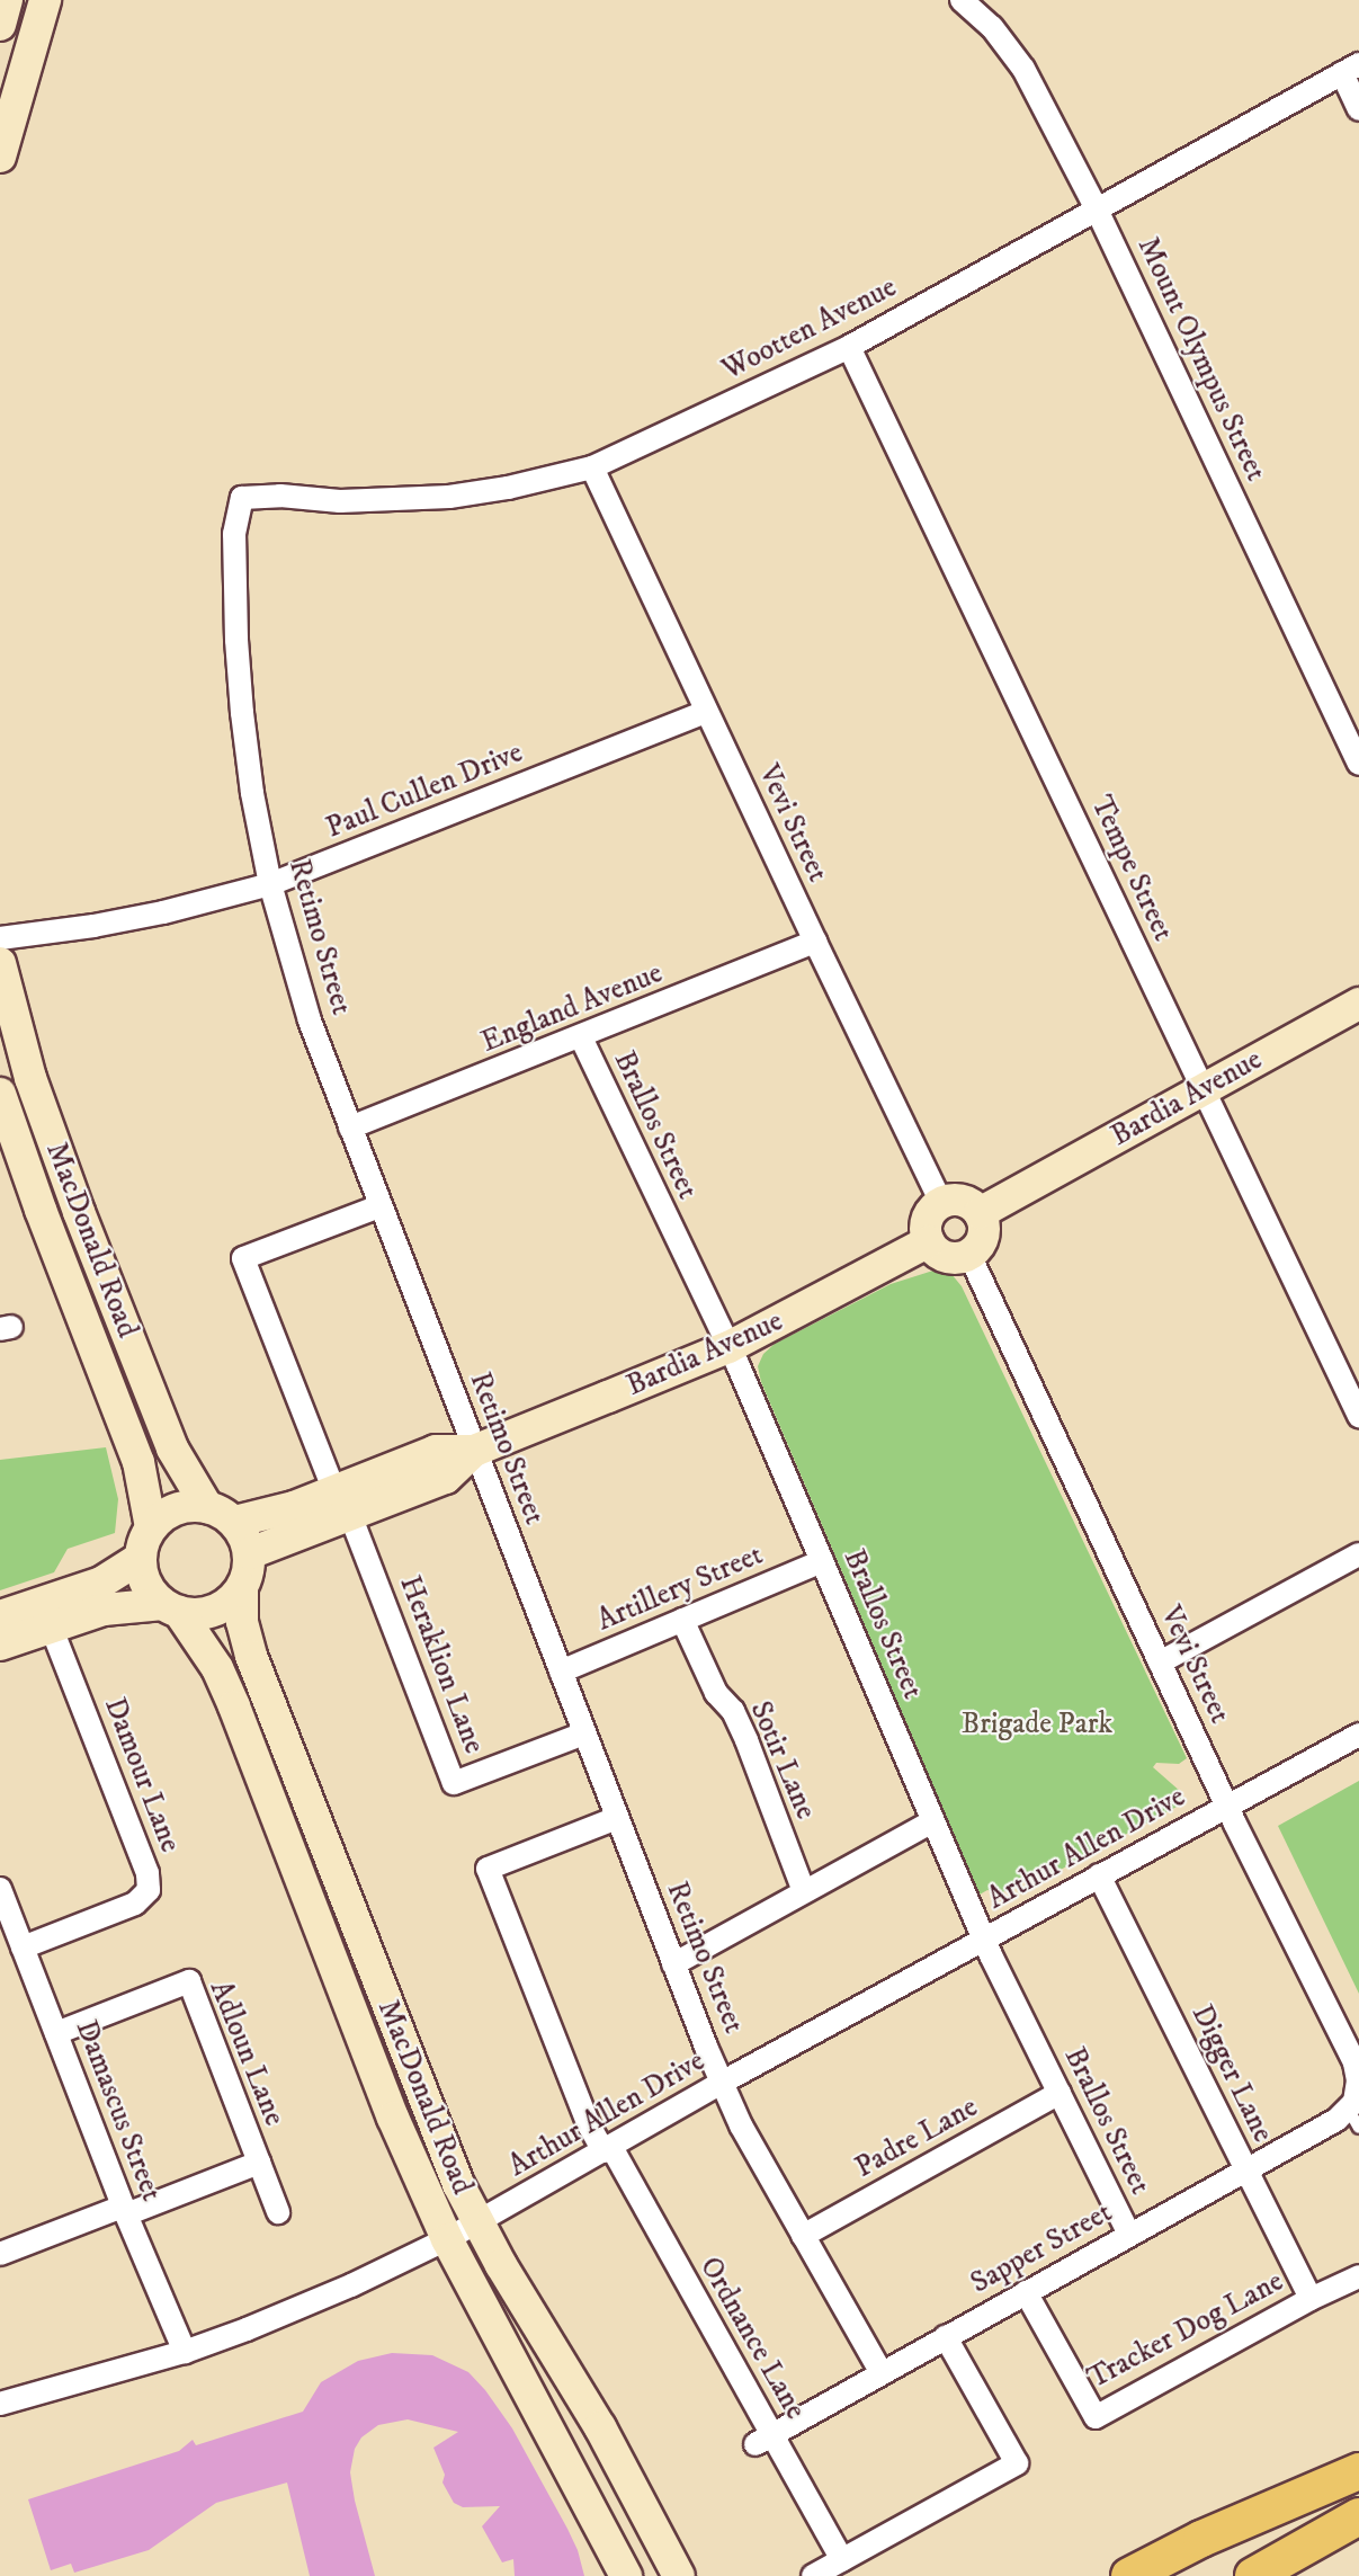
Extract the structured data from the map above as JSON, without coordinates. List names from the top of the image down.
{
  "streets": {
    "street": [
      "Wootten Avenue",
      "Mount Olympus Street",
      "Paul Cullen Drive",
      "Vevi Street",
      "Tempe Street",
      "Retimo Street",
      "England Avenue",
      "Bardia Avenue",
      "Brallos Street",
      "MacDonald Road",
      "Artillery Street",
      "Heraklion Lane",
      "Sotir Lane",
      "Damour Lane",
      "Arthur Allen Drive",
      "Adloun Lane",
      "Digger Lane",
      "Damascus Street",
      "Padre Lane",
      "Sapper Street",
      "Tracker Dog Lane",
      "Ordnance Lane"
    ]
  },
  "crossings": [
    ["Wootten Avenue", "Mount Olympus Street"],
    ["Wootten Avenue", "Vevi Street"],
    ["Wootten Avenue", "Tempe Street"],
    ["Wootten Avenue", "Retimo Street"],
    ["Paul Cullen Drive", "Vevi Street"],
    ["Paul Cullen Drive", "Retimo Street"],
    ["Vevi Street", "England Avenue"],
    ["Vevi Street", "Bardia Avenue"],
    ["Vevi Street", "Arthur Allen Drive"],
    ["Vevi Street", "Sapper Street"],
    ["Tempe Street", "Bardia Avenue"],
    ["Retimo Street", "England Avenue"],
    ["Retimo Street", "Bardia Avenue"],
    ["Retimo Street", "Artillery Street"],
    ["Retimo Street", "Heraklion Lane"],
    ["Retimo Street", "Arthur Allen Drive"],
    ["Retimo Street", "Padre Lane"],
    ["Retimo Street", "Sapper Street"],
    ["Retimo Street", "Ordnance Lane"],
    ["England Avenue", "Brallos Street"],
    ["Bardia Avenue", "Brallos Street"],
    ["Bardia Avenue", "MacDonald Road"],
    ["Bardia Avenue", "Heraklion Lane"],
    ["Brallos Street", "Artillery Street"],
    ["Brallos Street", "Arthur Allen Drive"],
    ["Brallos Street", "Padre Lane"],
    ["Brallos Street", "Sapper Street"],
    ["MacDonald Road", "Arthur Allen Drive"],
    ["Artillery Street", "Sotir Lane"],
    ["Damour Lane", "Damascus Street"],
    ["Arthur Allen Drive", "Digger Lane"],
    ["Arthur Allen Drive", "Damascus Street"],
    ["Arthur Allen Drive", "Ordnance Lane"],
    ["Adloun Lane", "Damascus Street"],
    ["Digger Lane", "Sapper Street"],
    ["Digger Lane", "Tracker Dog Lane"],
    ["Sapper Street", "Tracker Dog Lane"],
    ["Sapper Street", "Ordnance Lane"]
  ],
  "parks": ["Brigade Park"]
}
